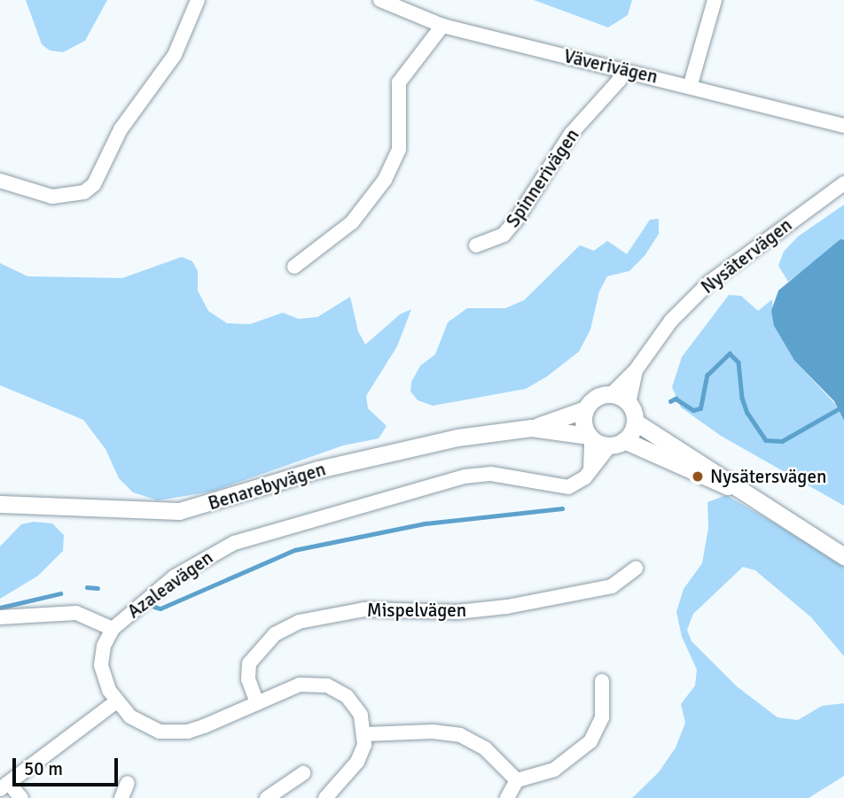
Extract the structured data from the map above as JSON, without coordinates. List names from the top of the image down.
{
  "streets": {
    "street": [
      "Väverivägen",
      "Spinnerivägen",
      "Nysätervägen",
      "Benarebyvägen",
      "Azaleavägen",
      "Mispelvägen"
    ]
  },
  "crossings": [
    ["Väverivägen", "Spinnerivägen"],
    ["Nysätervägen", "Benarebyvägen"],
    ["Nysätervägen", "Azaleavägen"],
    ["Benarebyvägen", "Azaleavägen"]
  ],
  "places": ["Nysätersvägen"],
  "scale_bar": "50 m"
}
